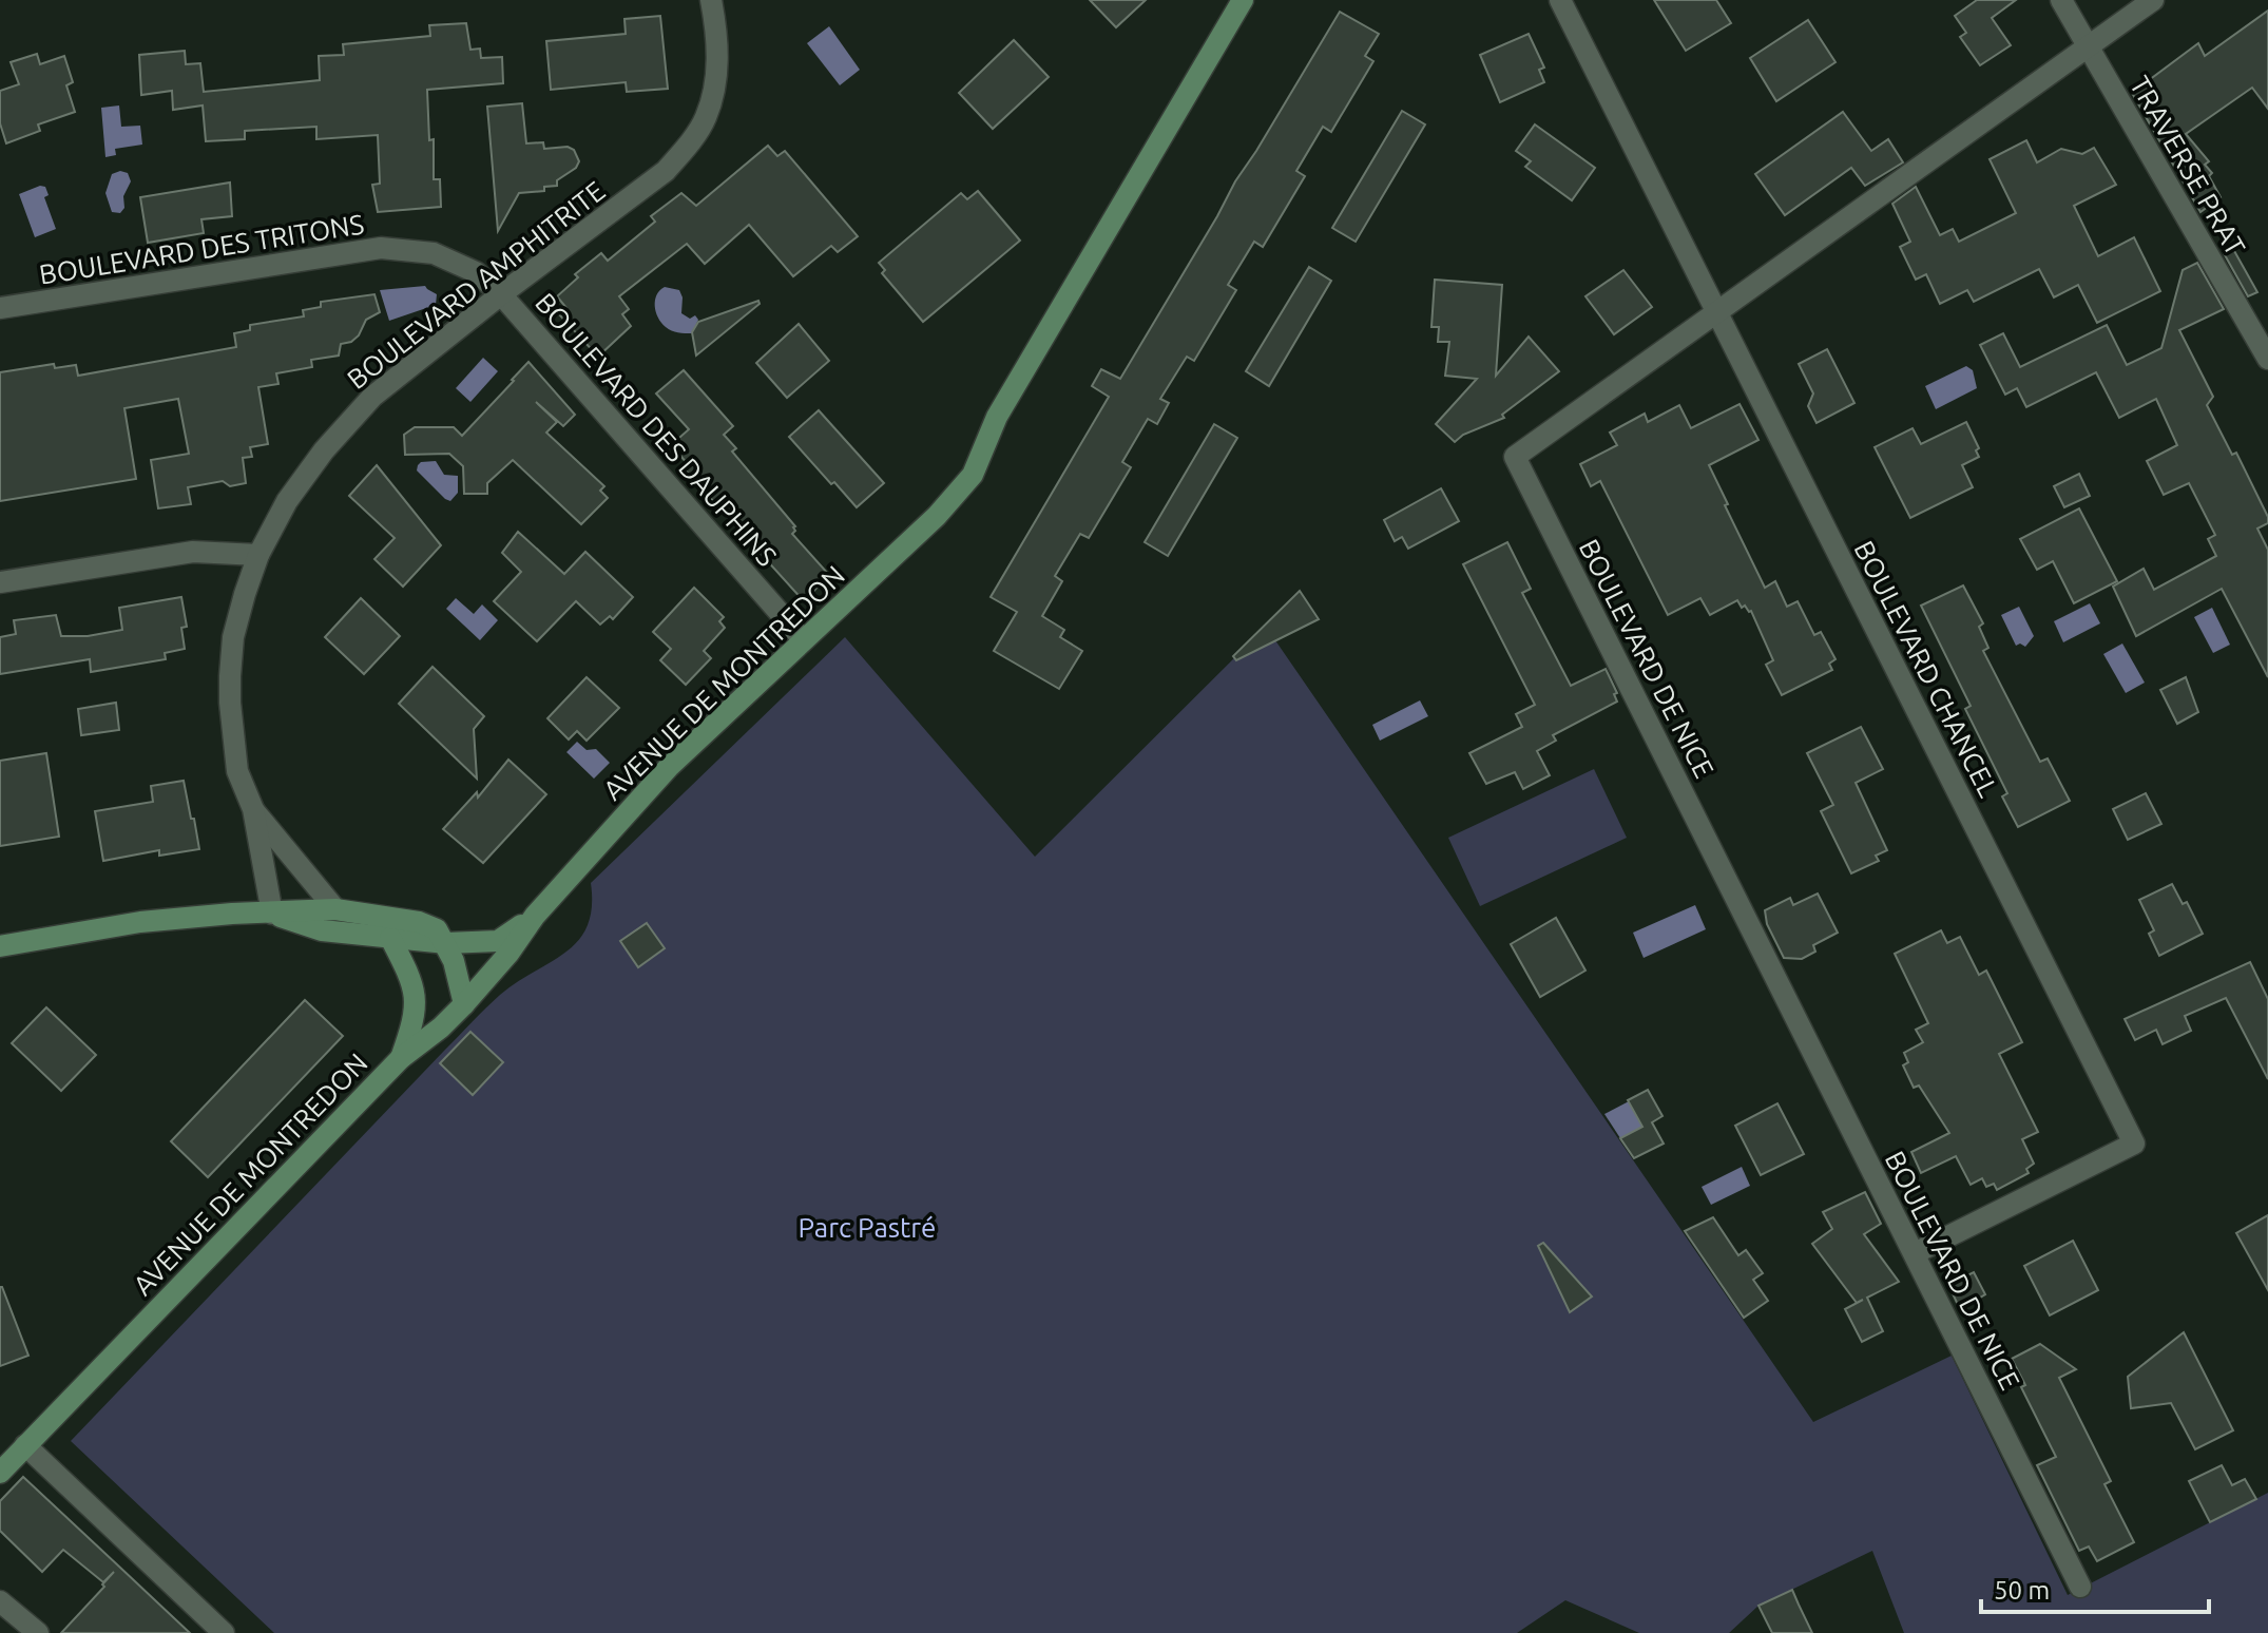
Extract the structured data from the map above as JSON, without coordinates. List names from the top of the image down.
{
  "streets": {
    "street": [
      "TRAVERSE PRAT",
      "BOULEVARD DES TRITONS",
      "BOULEVARD AMPHITRITE",
      "BOULEVARD DES DAUPHINS",
      "BOULEVARD DE NICE",
      "BOULEVARD CHANCEL",
      "AVENUE DE MONTREDON"
    ]
  },
  "crossings": [
    ["TRAVERSE PRAT", "BOULEVARD DE NICE"],
    ["BOULEVARD DES TRITONS", "BOULEVARD AMPHITRITE"],
    ["BOULEVARD DES TRITONS", "BOULEVARD DES DAUPHINS"],
    ["BOULEVARD AMPHITRITE", "BOULEVARD DES DAUPHINS"],
    ["BOULEVARD DES DAUPHINS", "AVENUE DE MONTREDON"],
    ["BOULEVARD DE NICE", "BOULEVARD CHANCEL"]
  ],
  "parks": ["Parc Pastré"],
  "scale_bar": "50 m"
}
